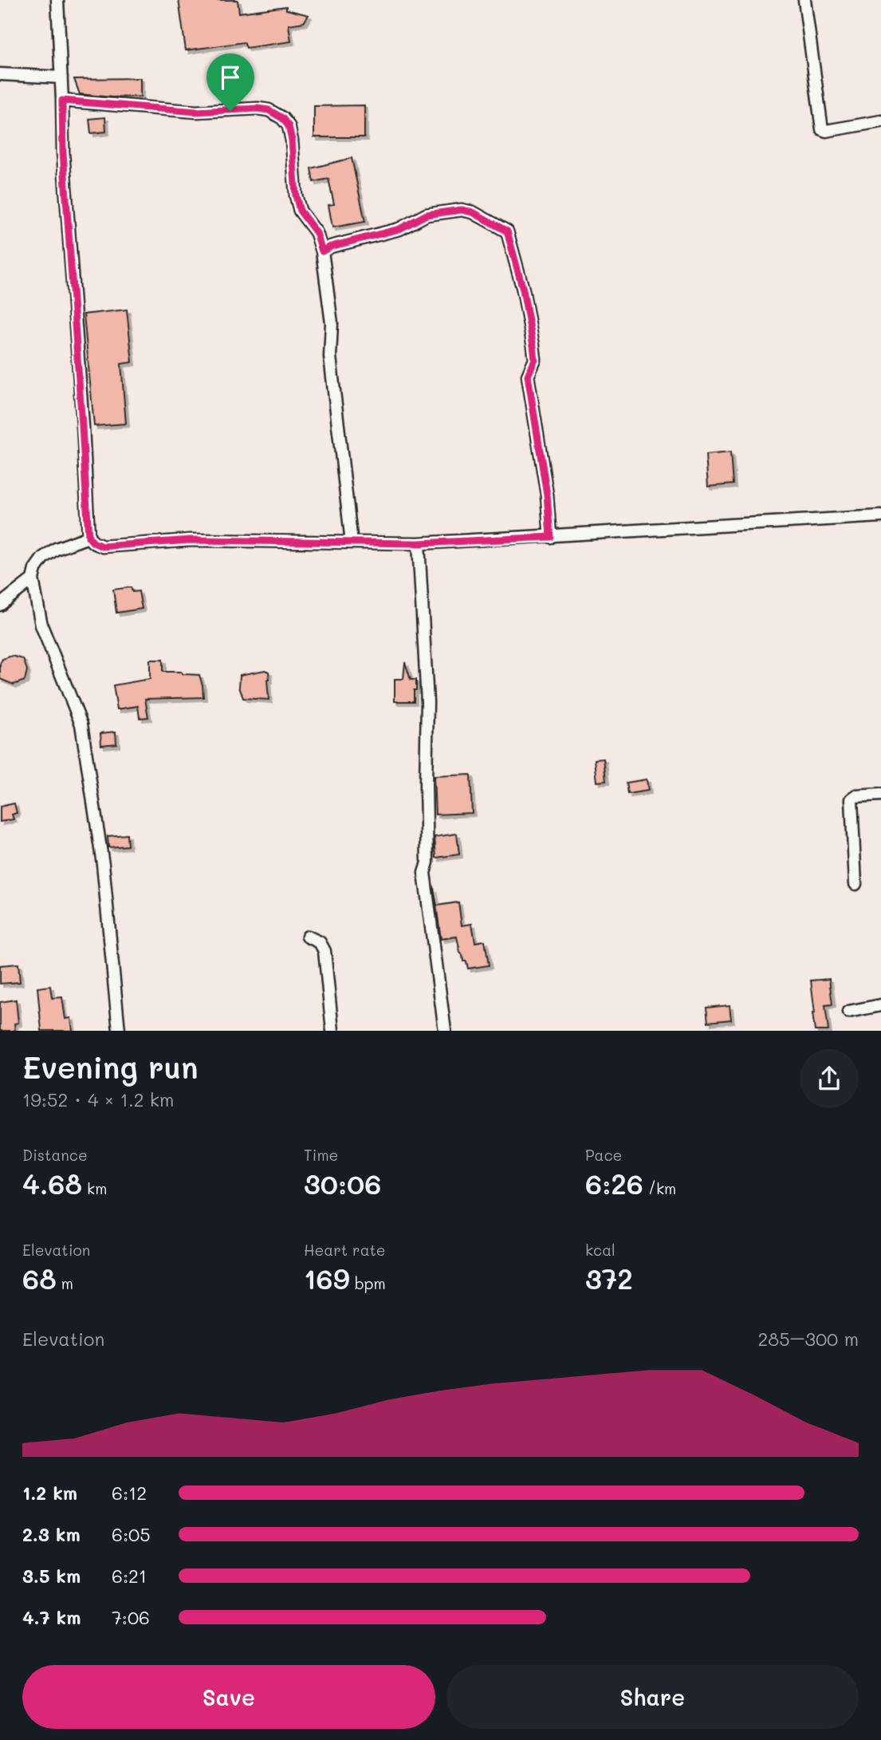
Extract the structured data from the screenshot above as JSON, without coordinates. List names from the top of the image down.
{
  "page": {
    "heading": ["Evening run", "19:52 · 4 × 1.2 km"],
    "stats": [
      ["Distance", "4.68 km"],
      ["Time", "30:06"],
      ["Pace", "6:26 /km"],
      ["Elevation", "68 m"],
      ["Heart rate", "169 bpm"],
      ["kcal", "372"]
    ],
    "chart": ["Elevation", "285–300 m"],
    "list": [
      {
        "name": "1.2 km",
        "note": "6:12"
      },
      {
        "name": "2.3 km",
        "note": "6:05"
      },
      {
        "name": "3.5 km",
        "note": "6:21"
      },
      {
        "name": "4.7 km",
        "note": "7:06"
      }
    ],
    "buttons": ["Save", "Share"]
  }
}
